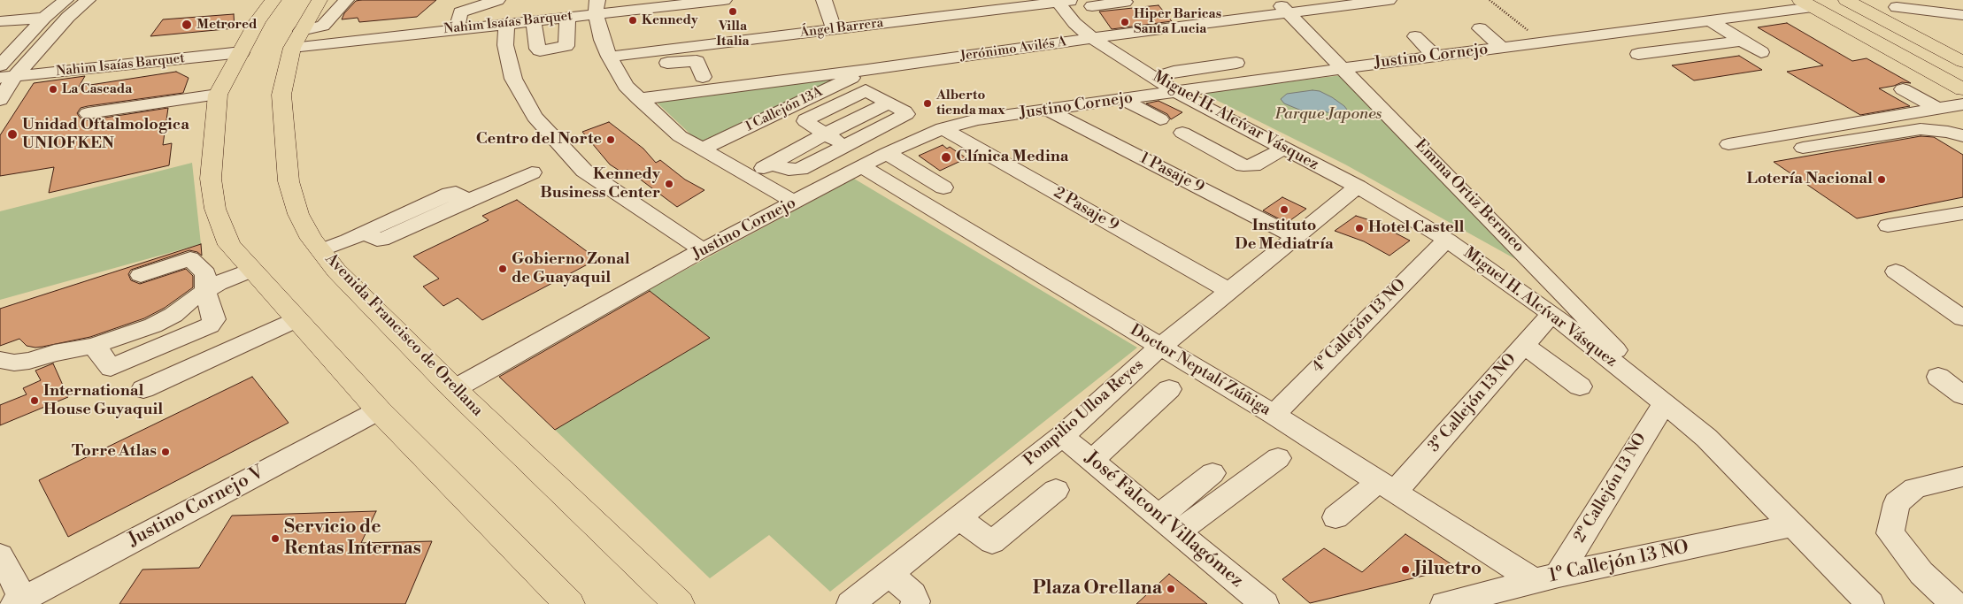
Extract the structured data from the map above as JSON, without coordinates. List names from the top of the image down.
{
  "streets": {
    "main road": ["Avenida Francisco de Orellana"],
    "street": [
      "Nahim Isaías Barquet",
      "Ángel Barrera",
      "Jerónimo Avilés A",
      "Justino Cornejo",
      "1 Callejón 13A",
      "Miguel H. Alcívar Vásquez",
      "1 Pasaje 9",
      "Emma Ortiz Bermeo",
      "2 Pasaje 9",
      "4º Callejón 13 NO",
      "Doctor Neptalí Zúñiga",
      "3º Callejón 13 NO",
      "Pompilio Ulloa Reyes",
      "2º Callejón 13 NO",
      "Justino Cornejo V",
      "José Falconí Villagómez",
      "1º Callejón 13 NO"
    ]
  },
  "crossings": [
    ["Nahim Isaías Barquet", "Avenida Francisco de Orellana"],
    ["Ángel Barrera", "Miguel H. Alcívar Vásquez"],
    ["Jerónimo Avilés A", "1 Callejón 13A"],
    ["Jerónimo Avilés A", "Miguel H. Alcívar Vásquez"],
    ["Jerónimo Avilés A", "Emma Ortiz Bermeo"],
    ["Justino Cornejo", "Miguel H. Alcívar Vásquez"],
    ["Justino Cornejo", "1 Pasaje 9"],
    ["Justino Cornejo", "Emma Ortiz Bermeo"],
    ["Justino Cornejo", "2 Pasaje 9"],
    ["Justino Cornejo", "Avenida Francisco de Orellana"],
    ["Justino Cornejo", "Doctor Neptalí Zúñiga"],
    ["Miguel H. Alcívar Vásquez", "Emma Ortiz Bermeo"],
    ["Miguel H. Alcívar Vásquez", "4º Callejón 13 NO"],
    ["Miguel H. Alcívar Vásquez", "3º Callejón 13 NO"],
    ["Miguel H. Alcívar Vásquez", "Pompilio Ulloa Reyes"],
    ["Miguel H. Alcívar Vásquez", "2º Callejón 13 NO"],
    ["Miguel H. Alcívar Vásquez", "1º Callejón 13 NO"],
    ["1 Pasaje 9", "Pompilio Ulloa Reyes"],
    ["Emma Ortiz Bermeo", "2º Callejón 13 NO"],
    ["2 Pasaje 9", "Pompilio Ulloa Reyes"],
    ["4º Callejón 13 NO", "Doctor Neptalí Zúñiga"],
    ["Doctor Neptalí Zúñiga", "3º Callejón 13 NO"],
    ["Doctor Neptalí Zúñiga", "Pompilio Ulloa Reyes"],
    ["Doctor Neptalí Zúñiga", "2º Callejón 13 NO"],
    ["Doctor Neptalí Zúñiga", "1º Callejón 13 NO"],
    ["Pompilio Ulloa Reyes", "José Falconí Villagómez"],
    ["2º Callejón 13 NO", "1º Callejón 13 NO"]
  ],
  "parks": ["Parque Japones"],
  "places": [
    "Villa Italia",
    "Kennedy",
    "Hiper Baricas Santa Lucia",
    "Metrored",
    "La Cascada",
    "Alberto tienda max",
    "Unidad Oftalmologica UNIOFKEN",
    "Centro del Norte",
    "Clínica Medina",
    "Lotería Nacional",
    "Kennedy Business Center",
    "Instituto De Mediatría",
    "Hotel Castell",
    "Gobierno Zonal de Guayaquil",
    "International House Guyaquil",
    "Torre Atlas",
    "Servicio de Rentas Internas",
    "Jiluetro",
    "Plaza Orellana"
  ]
}
